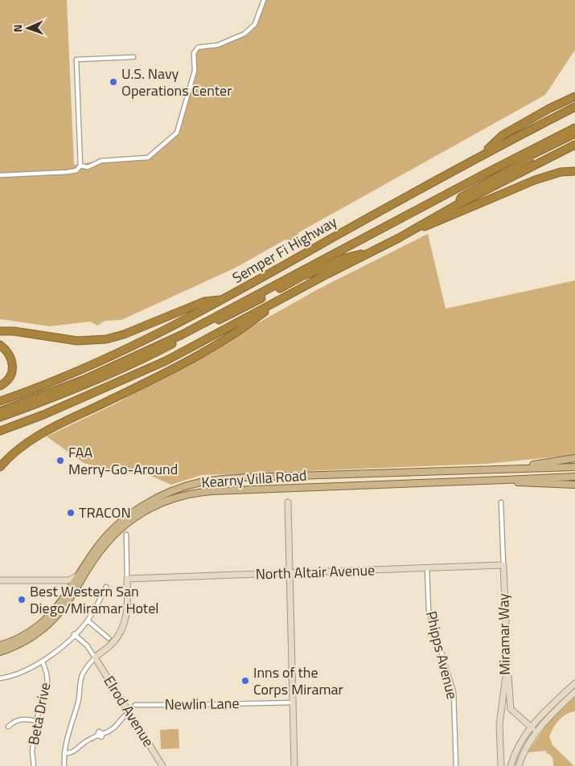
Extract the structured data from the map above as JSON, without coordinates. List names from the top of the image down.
{
  "streets": {
    "highway": ["Semper Fi Highway"],
    "main road": ["Kearny Villa Road"],
    "street": [
      "North Altair Avenue",
      "Miramar Way",
      "Phipps Avenue",
      "Newlin Lane",
      "Elrod Avenue",
      "Beta Drive"
    ]
  },
  "crossings": [
    ["North Altair Avenue", "Miramar Way"],
    ["North Altair Avenue", "Phipps Avenue"]
  ],
  "places": [
    "U.S. Navy Operations Center",
    "FAA Merry-Go-Around",
    "TRACON",
    "Best Western San Diego/Miramar Hotel",
    "Inns of the Corps Miramar"
  ],
  "north": "left"
}
